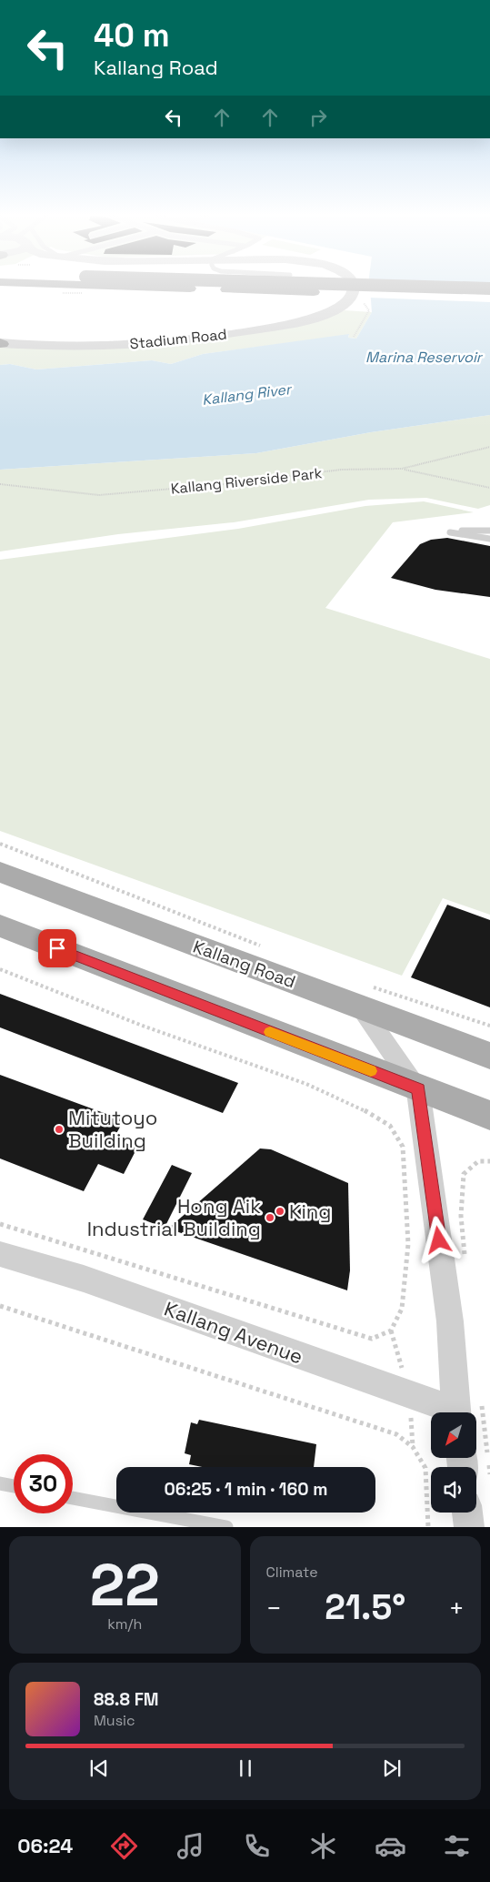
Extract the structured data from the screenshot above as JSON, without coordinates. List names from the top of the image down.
{
  "streets": {
    "main road": ["Kallang Road"],
    "street": ["Stadium Road", "Kallang Avenue"],
    "path": ["Kallang Riverside Park"]
  },
  "water": ["Marina Reservoir", "Kallang River"],
  "places": ["Mitutoyo Building", "King", "Hong Aik Industrial Building"],
  "north": "bottom left",
  "page": {
    "turn": ["40 m", "Kallang Road"],
    "limit": "30",
    "trip": "06:25 · 1 min · 160 m",
    "tile": [
      ["22", "km/h"],
      "Climate"
    ],
    "heat": ["−", "21.5°", "+"],
    "song": ["88.8 FM", "Music"],
    "tabs": "06:24"
  }
}
